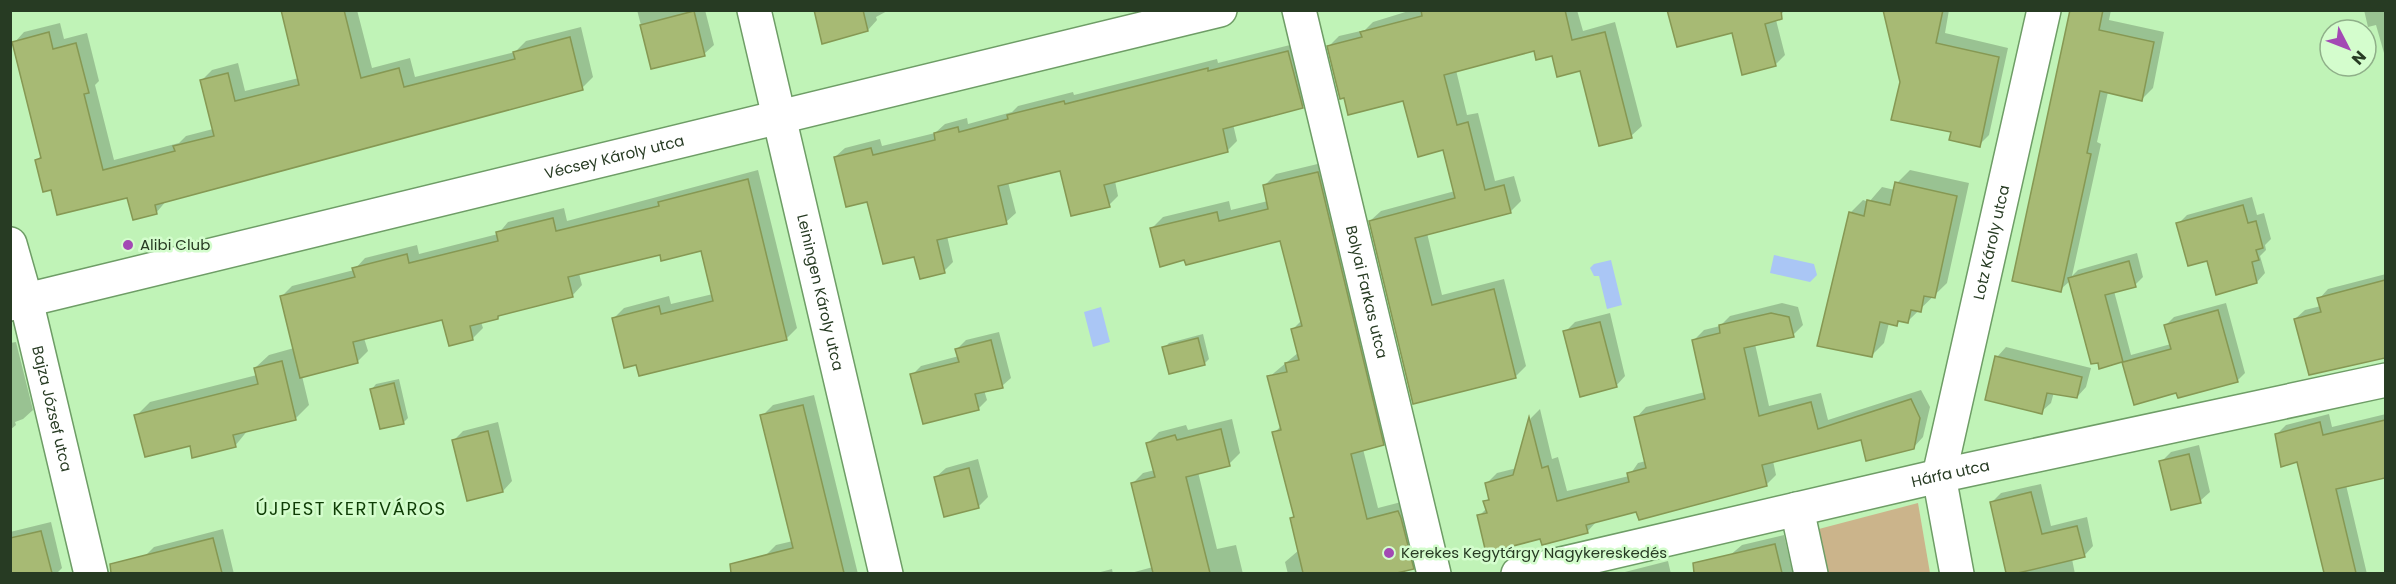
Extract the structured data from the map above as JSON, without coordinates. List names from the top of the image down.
{
  "streets": {
    "street": [
      "Vécsey Károly utca",
      "Lotz Károly utca",
      "Leiningen Károly utca",
      "Bolyai Farkas utca",
      "Bajza József utca",
      "Hárfa utca"
    ]
  },
  "crossings": [
    ["Vécsey Károly utca", "Leiningen Károly utca"],
    ["Vécsey Károly utca", "Bajza József utca"],
    ["Lotz Károly utca", "Hárfa utca"]
  ],
  "districts": ["ÚJPEST KERTVÁROS"],
  "places": ["Alibi Club", "Kerekes Kegytárgy Nagykereskedés"],
  "north": "bottom right"
}
